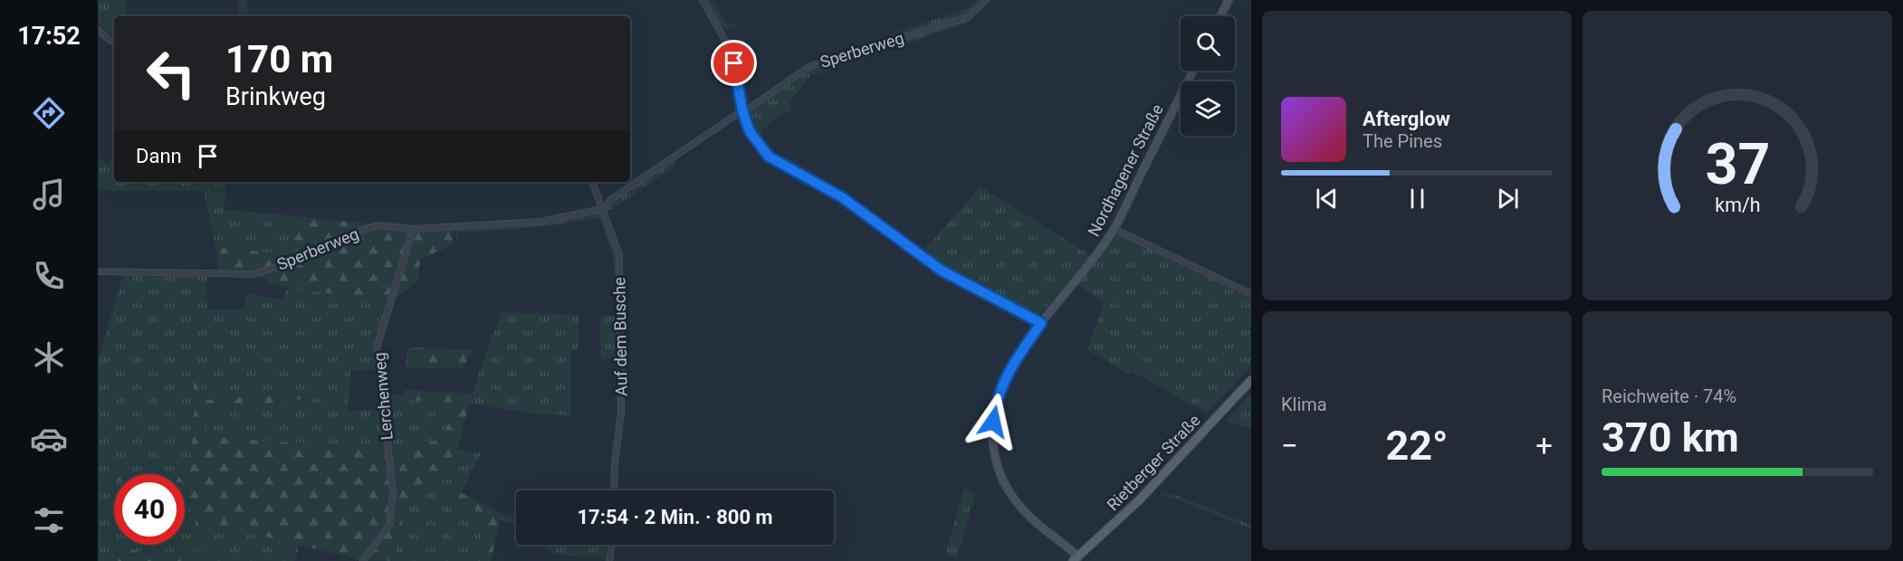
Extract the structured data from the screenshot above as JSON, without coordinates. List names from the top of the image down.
{
  "streets": {
    "main road": ["Rietberger Straße"],
    "street": [
      "Sperberweg",
      "Nordhagener Straße",
      "Auf dem Busche",
      "Lerchenweg"
    ]
  },
  "crossings": [
    ["Sperberweg", "Auf dem Busche"],
    ["Sperberweg", "Lerchenweg"],
    ["Nordhagener Straße", "Rietberger Straße"]
  ],
  "page": {
    "tabs": "17:52",
    "turn": ["170 m", "Brinkweg"],
    "song": ["Afterglow", "The Pines"],
    "then": "Dann",
    "tile": [
      "Klima",
      ["Reichweite · 74%", "370 km"]
    ],
    "heat": ["−", "22°", "+"],
    "limit": "40",
    "trip": "17:54 · 2 Min. · 800 m",
    "gauge": ["37", "km/h"]
  }
}
